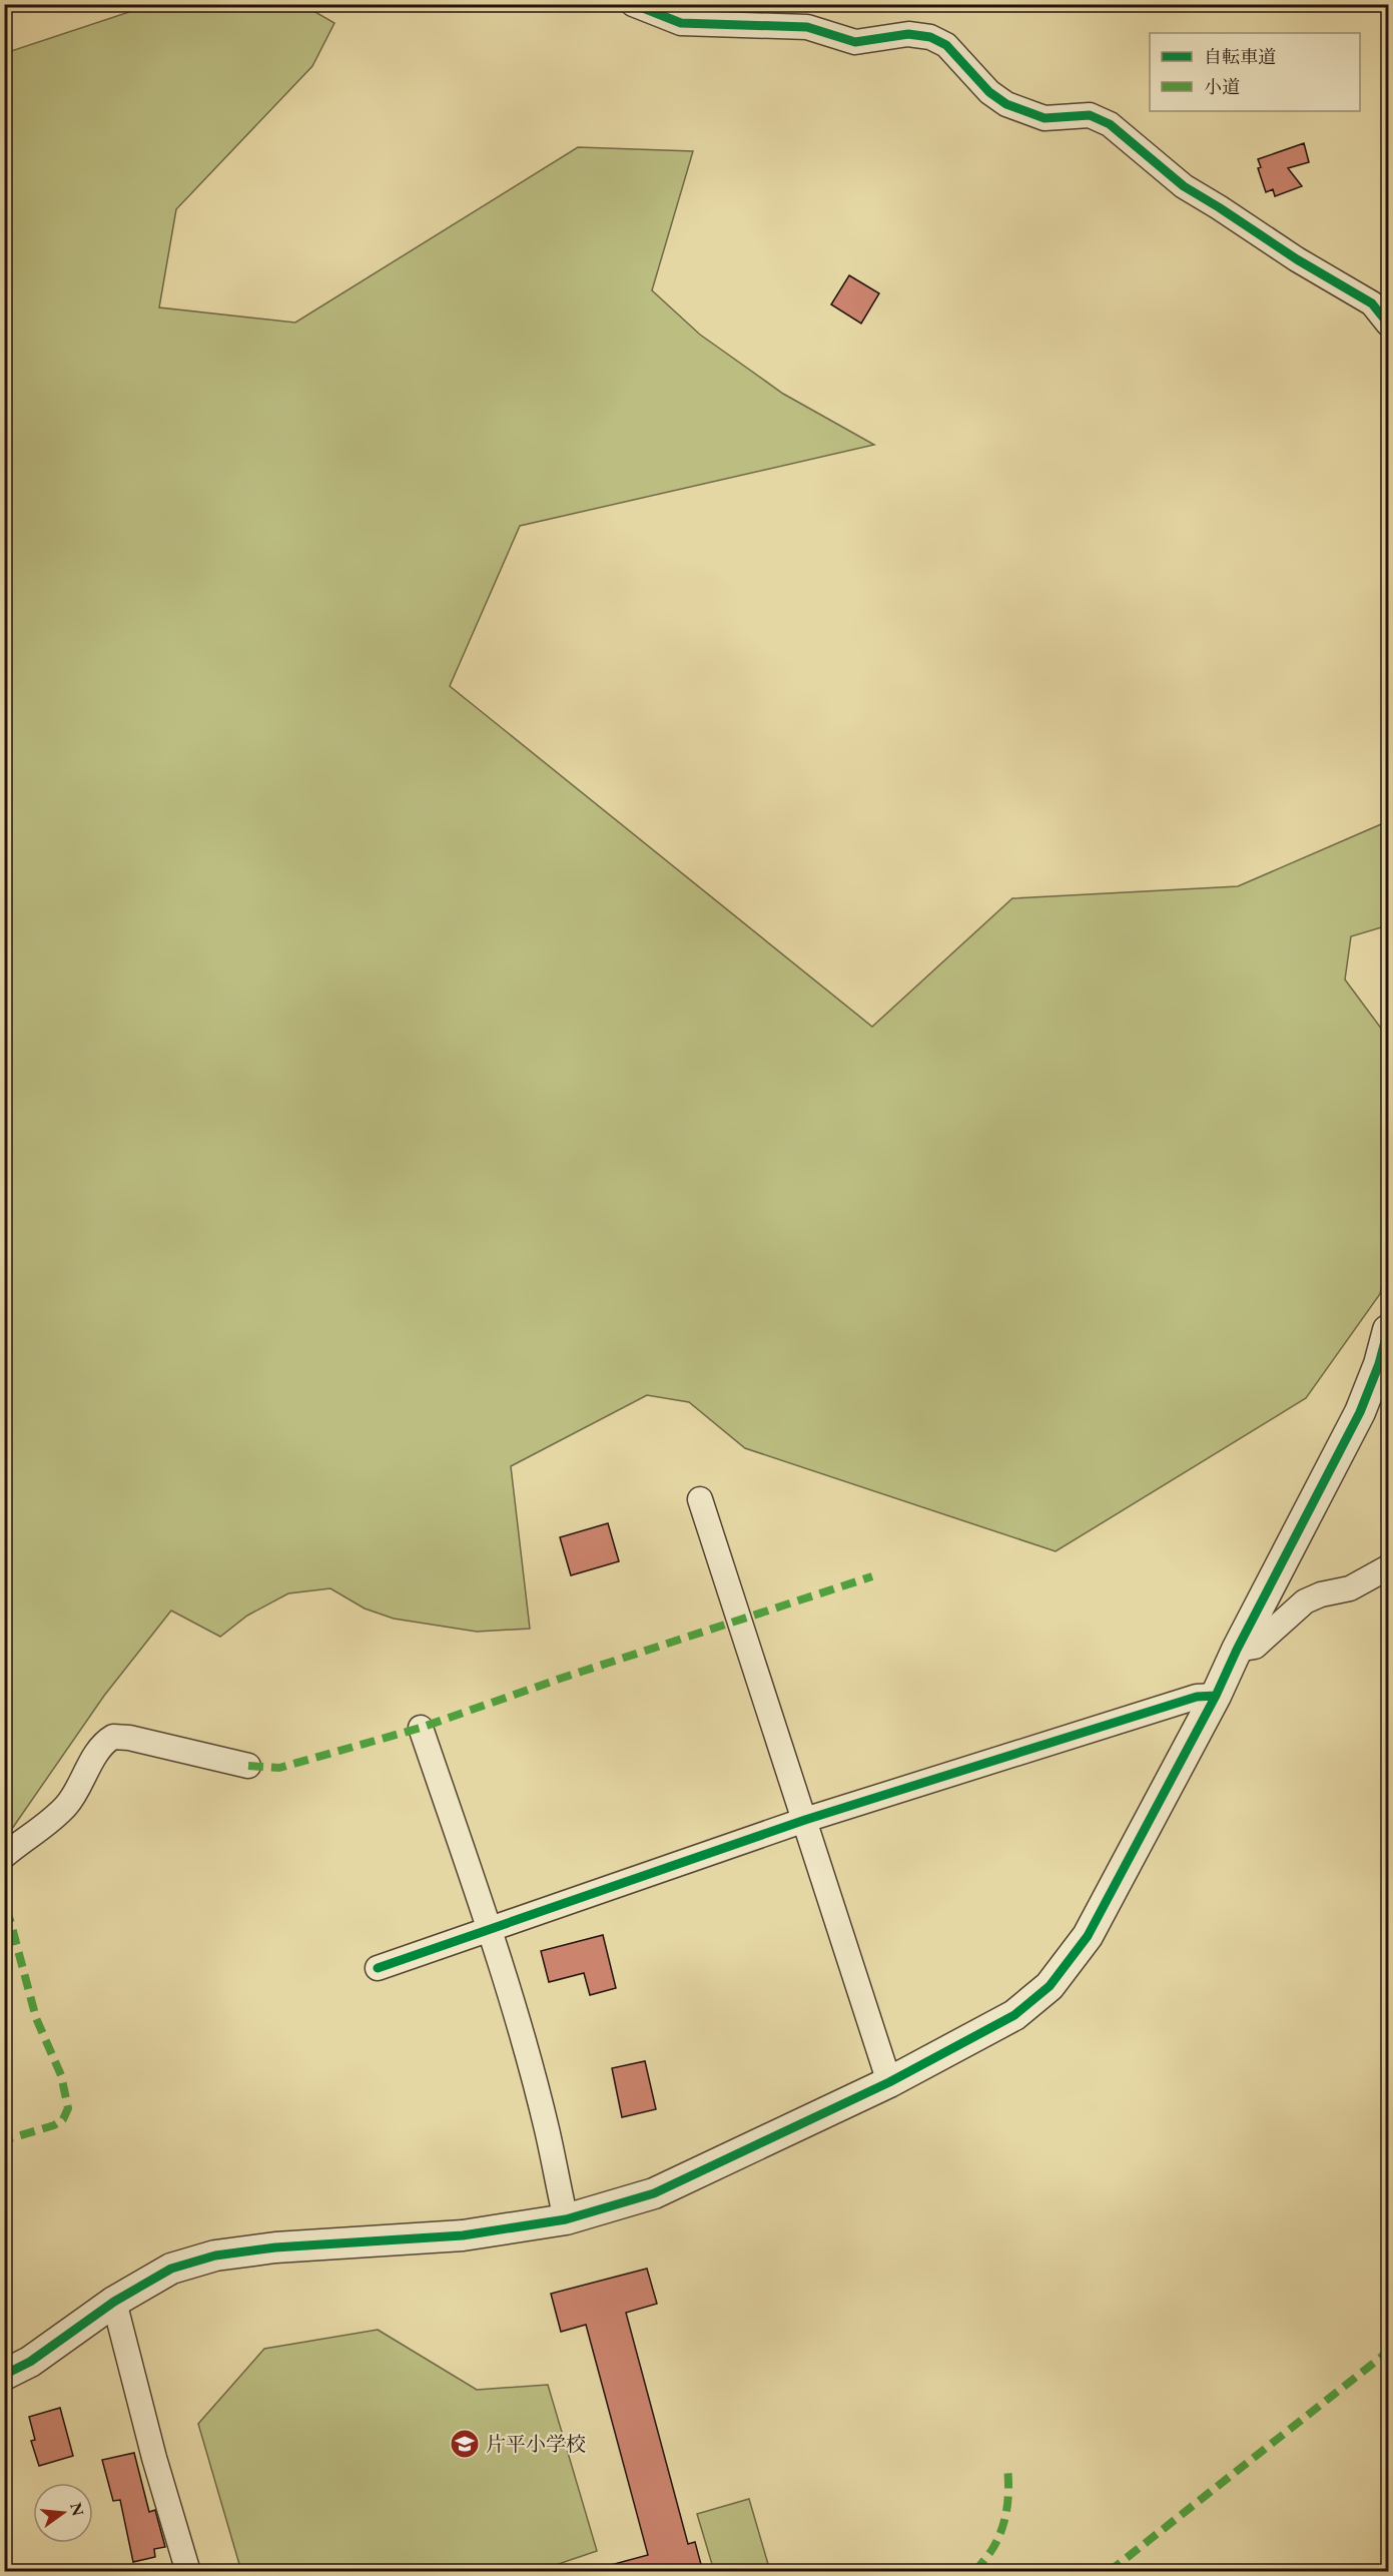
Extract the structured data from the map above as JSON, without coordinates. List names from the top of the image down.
{
  "places": {
    "school or university": ["片平小学校"]
  },
  "legend": ["自転車道", "小道"],
  "north": "right"
}
